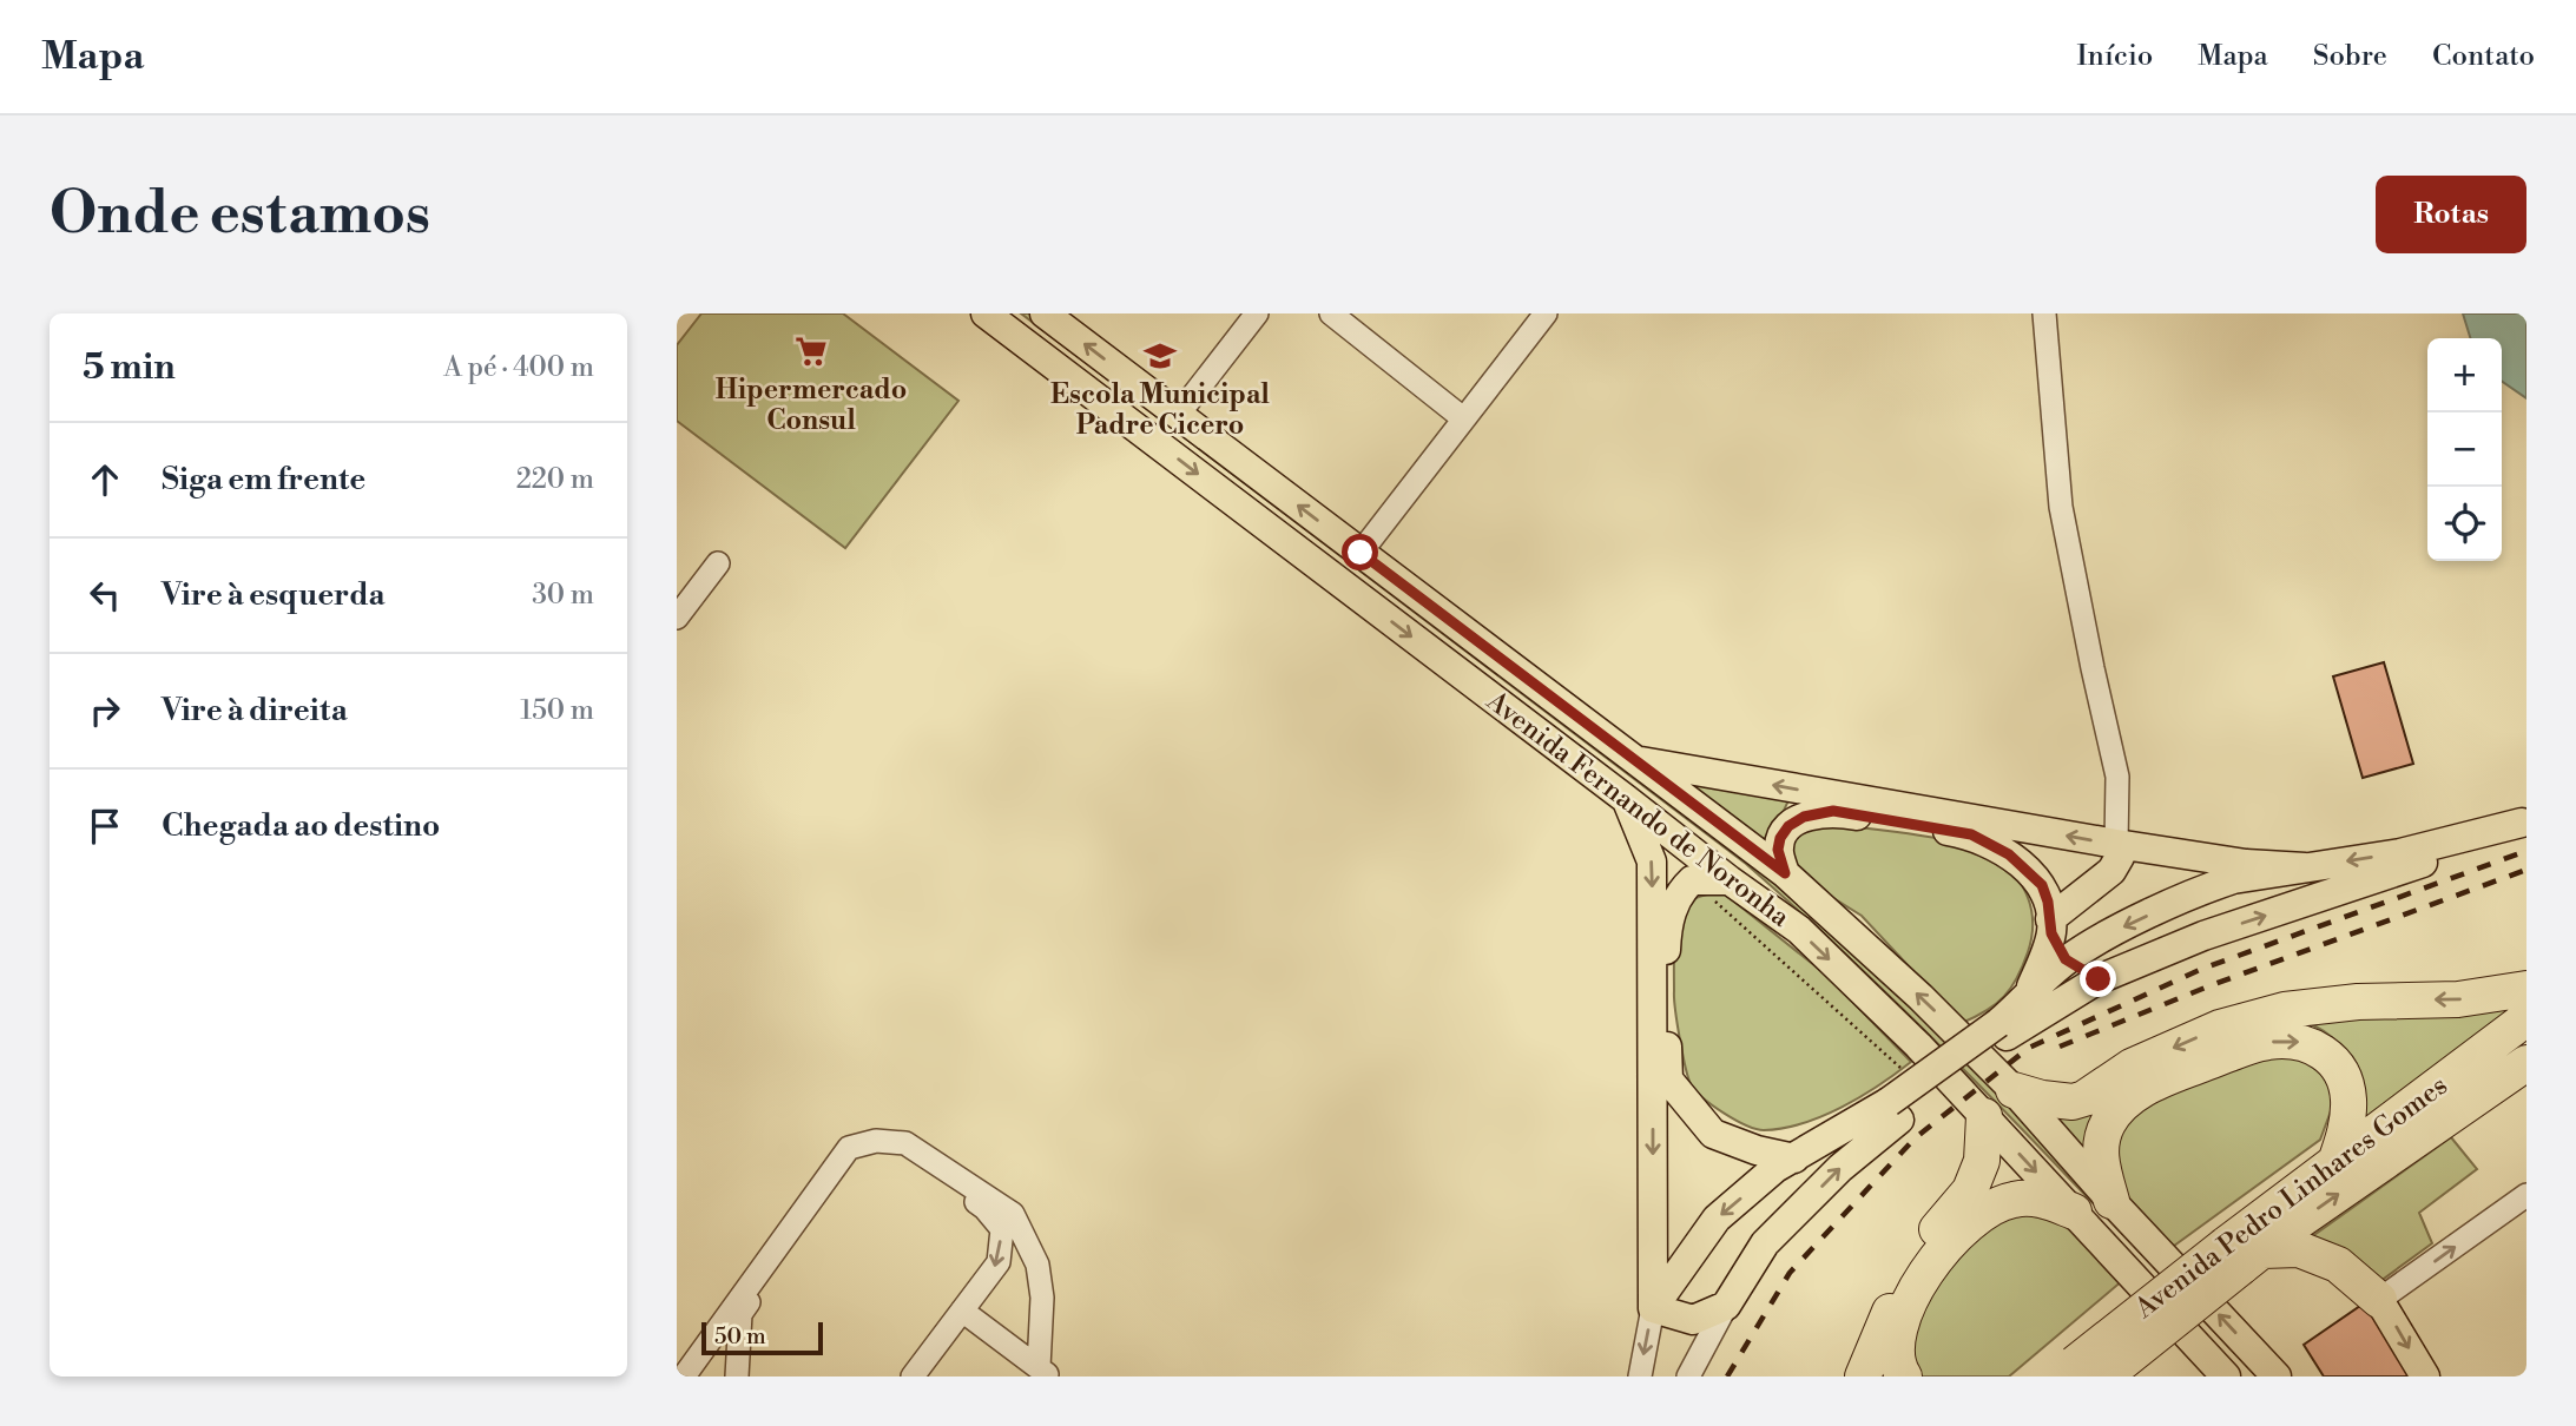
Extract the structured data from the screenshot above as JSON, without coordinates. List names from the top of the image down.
{
  "streets": {
    "highway": ["Avenida Pedro Linhares Gomes"],
    "main road": ["Avenida Fernando de Noronha"]
  },
  "places": {
    "supermarket": ["Hipermercado Consul"],
    "school or university": ["Escola Municipal Padre Cicero"]
  },
  "scale_bar": "50 m",
  "page": {
    "header": "Mapa",
    "nav": [
      "Início",
      "Mapa",
      "Sobre",
      "Contato"
    ],
    "buttons": "Rotas",
    "title": "Onde estamos",
    "heading": ["5 min", "A pé · 400 m"],
    "map_buttons": ["+", "−"],
    "list": [
      ["Siga em frente", "220 m"],
      ["Vire à esquerda", "30 m"],
      ["Vire à direita", "150 m"],
      "Chegada ao destino"
    ],
    "scale": "50 m"
  }
}
